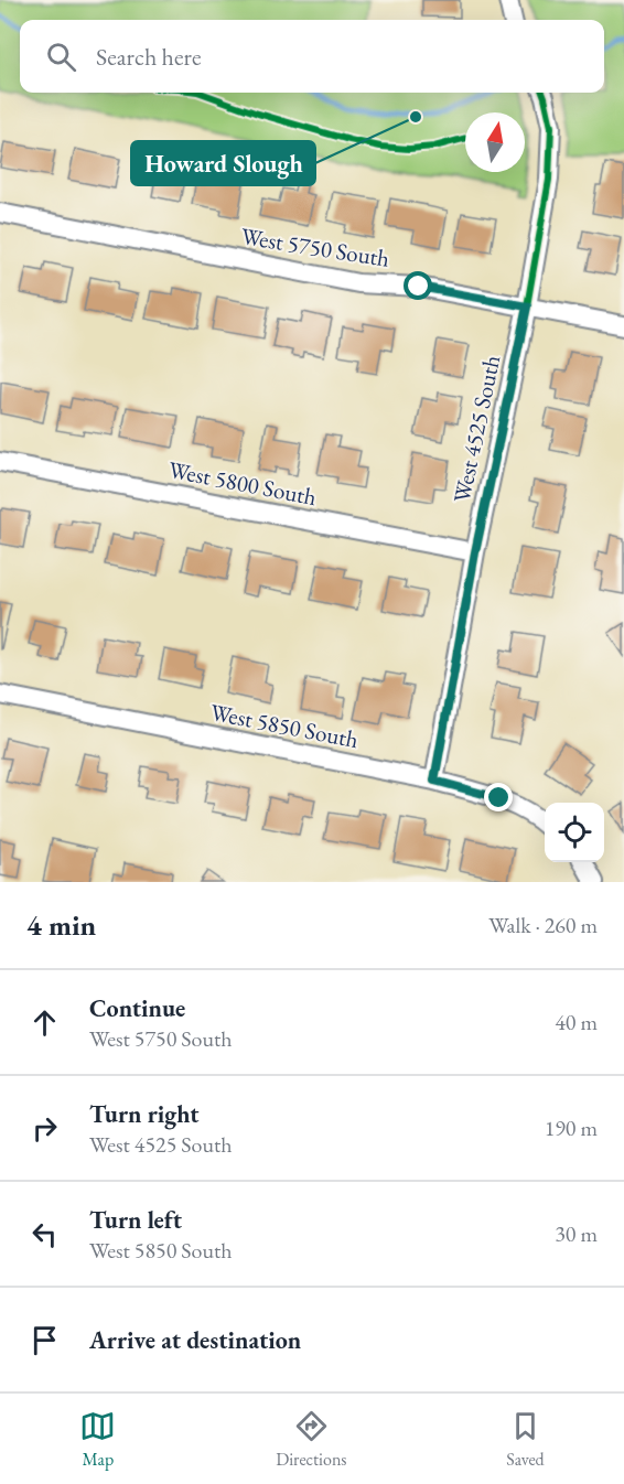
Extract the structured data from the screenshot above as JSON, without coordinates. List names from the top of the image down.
{
  "streets": {
    "street": [
      "West 5750 South",
      "West 4525 South",
      "West 5800 South",
      "West 5850 South"
    ]
  },
  "crossings": [
    ["West 5750 South", "West 4525 South"],
    ["West 4525 South", "West 5800 South"],
    ["West 4525 South", "West 5850 South"]
  ],
  "places": ["Howard Slough"],
  "north": "top",
  "page": {
    "search": "Search here",
    "heading": ["4 min", "Walk · 260 m"],
    "list": [
      ["Continue", "West 5750 South", "40 m"],
      ["Turn right", "West 4525 South", "190 m"],
      ["Turn left", "West 5850 South", "30 m"],
      "Arrive at destination"
    ],
    "nav": ["Map", "Directions", "Saved"]
  }
}
